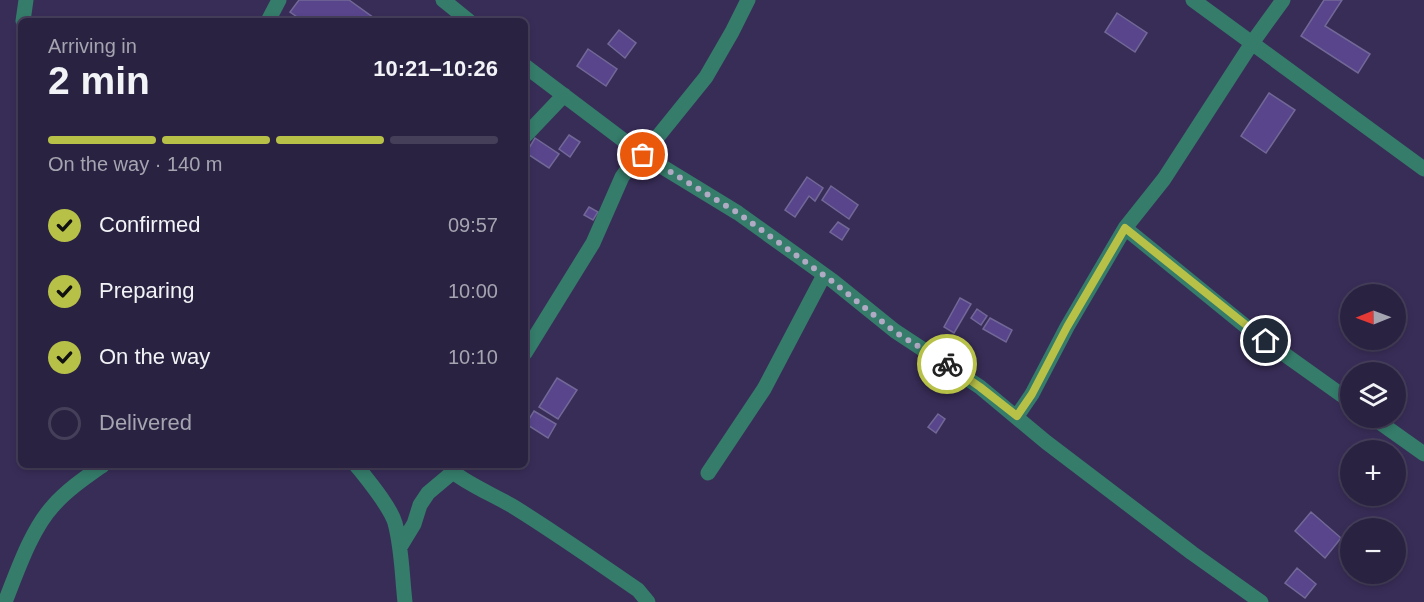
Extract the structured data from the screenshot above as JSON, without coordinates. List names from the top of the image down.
{
  "north": "left",
  "page": {
    "heading": ["2 min", "Arriving in", "10:21–10:26"],
    "bar": "On the way · 140 m",
    "list": [
      ["Confirmed", "09:57"],
      ["Preparing", "10:00"],
      ["On the way", "10:10"],
      "Delivered"
    ],
    "map_buttons": ["+", "−"]
  }
}
